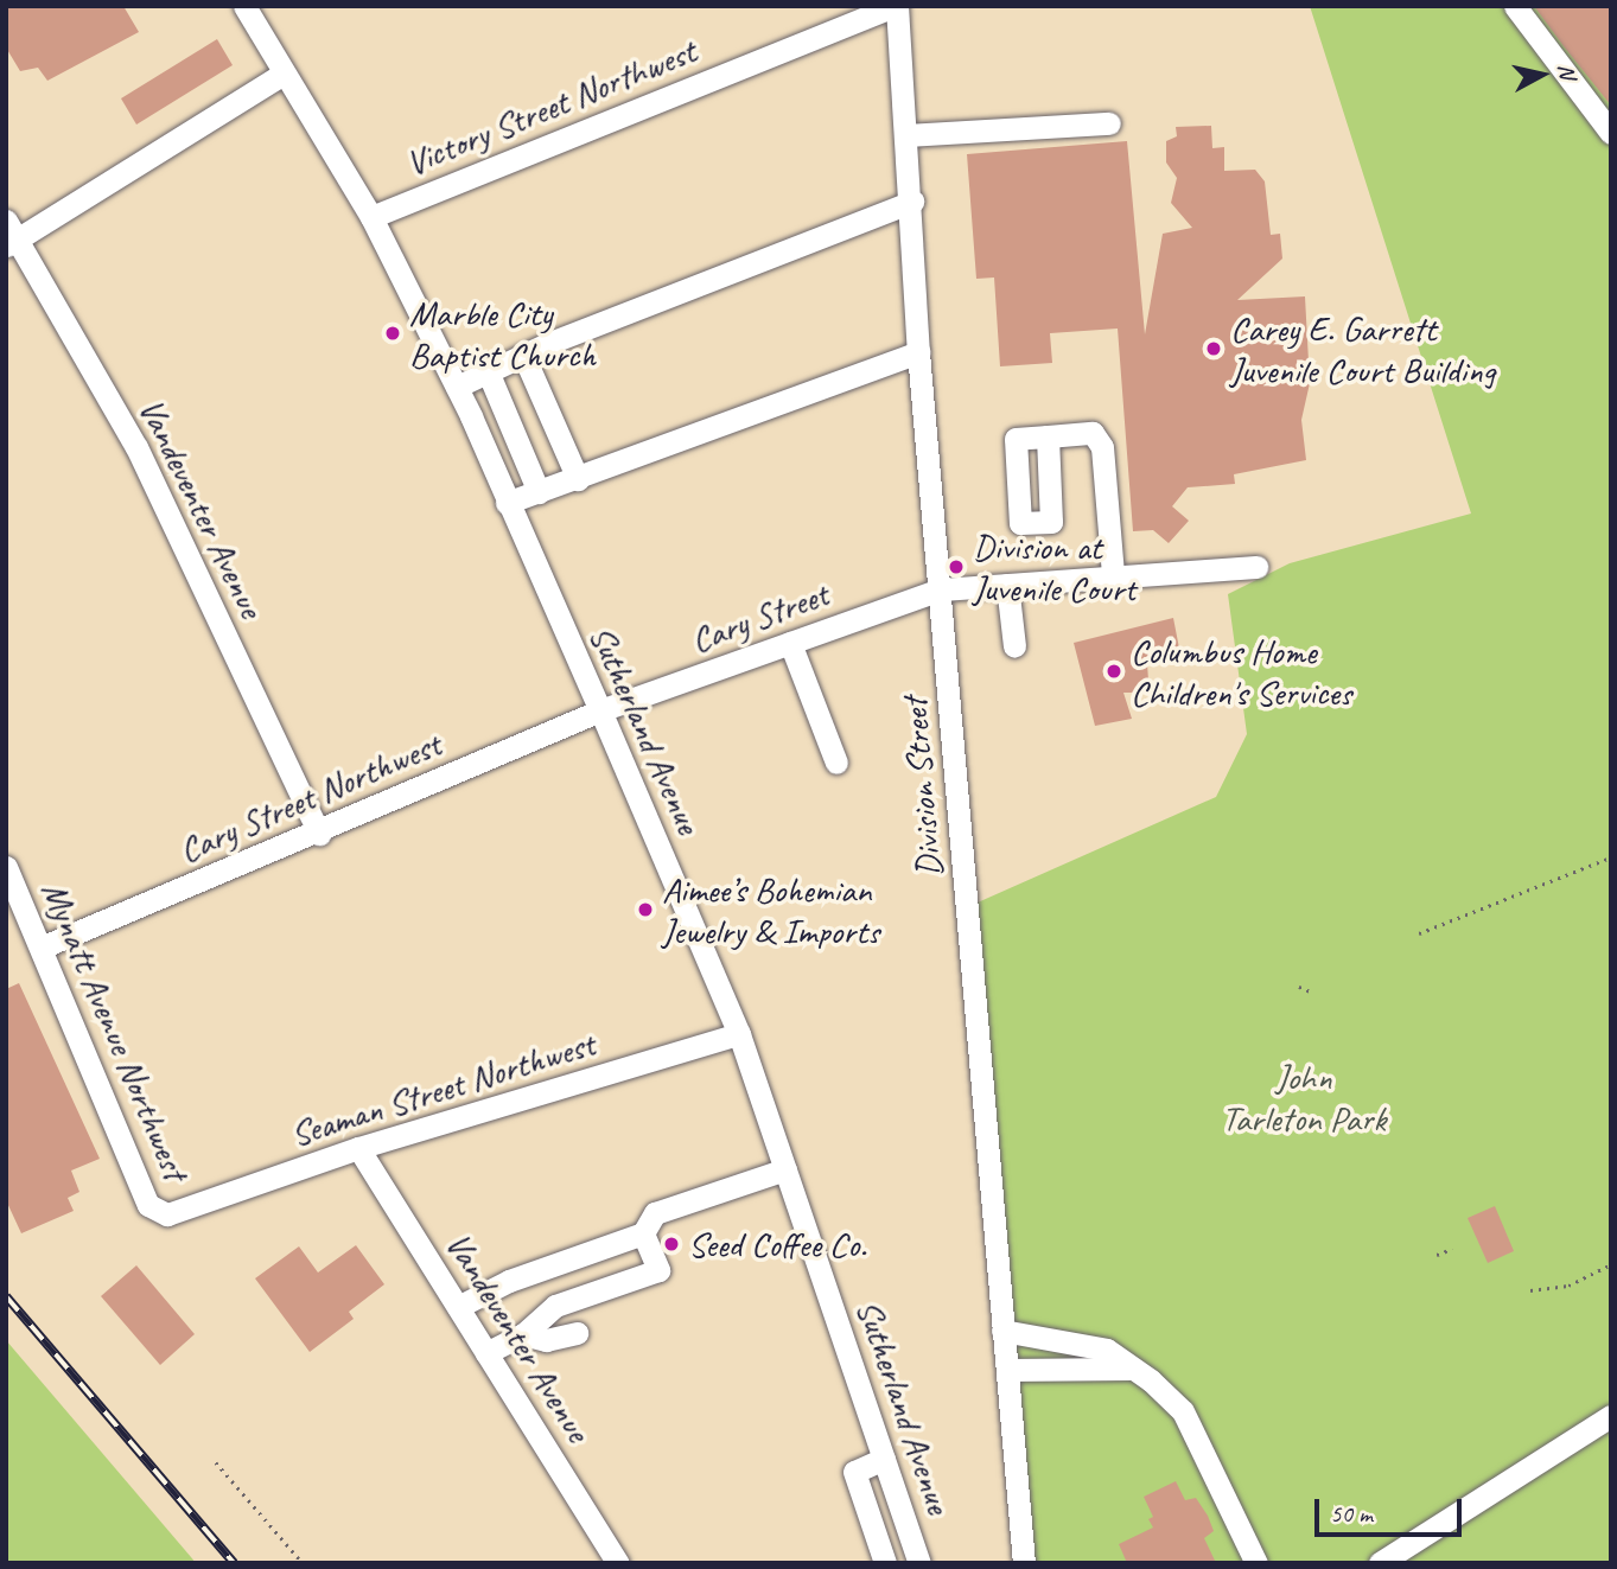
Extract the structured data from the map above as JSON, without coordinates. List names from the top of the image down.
{
  "streets": {
    "street": [
      "Victory Street Northwest",
      "Vandeventer Avenue",
      "Cary Street",
      "Sutherland Avenue",
      "Division Street",
      "Cary Street Northwest",
      "Mynatt Avenue Northwest",
      "Seaman Street Northwest"
    ]
  },
  "crossings": [
    ["Victory Street Northwest", "Sutherland Avenue"],
    ["Victory Street Northwest", "Division Street"],
    ["Vandeventer Avenue", "Cary Street Northwest"],
    ["Vandeventer Avenue", "Seaman Street Northwest"],
    ["Cary Street", "Sutherland Avenue"],
    ["Cary Street", "Division Street"],
    ["Cary Street", "Cary Street Northwest"],
    ["Sutherland Avenue", "Cary Street Northwest"],
    ["Sutherland Avenue", "Seaman Street Northwest"],
    ["Cary Street Northwest", "Mynatt Avenue Northwest"],
    ["Mynatt Avenue Northwest", "Seaman Street Northwest"]
  ],
  "parks": ["John Tarleton Park"],
  "places": [
    "Marble City Baptist Church",
    "Carey E. Garrett Juvenile Court Building",
    "Division at Juvenile Court",
    "Columbus Home Children's Services",
    "Aimee’s Bohemian Jewelry & Imports",
    "Seed Coffee Co."
  ],
  "scale_bar": "50 m",
  "north": "right"
}
